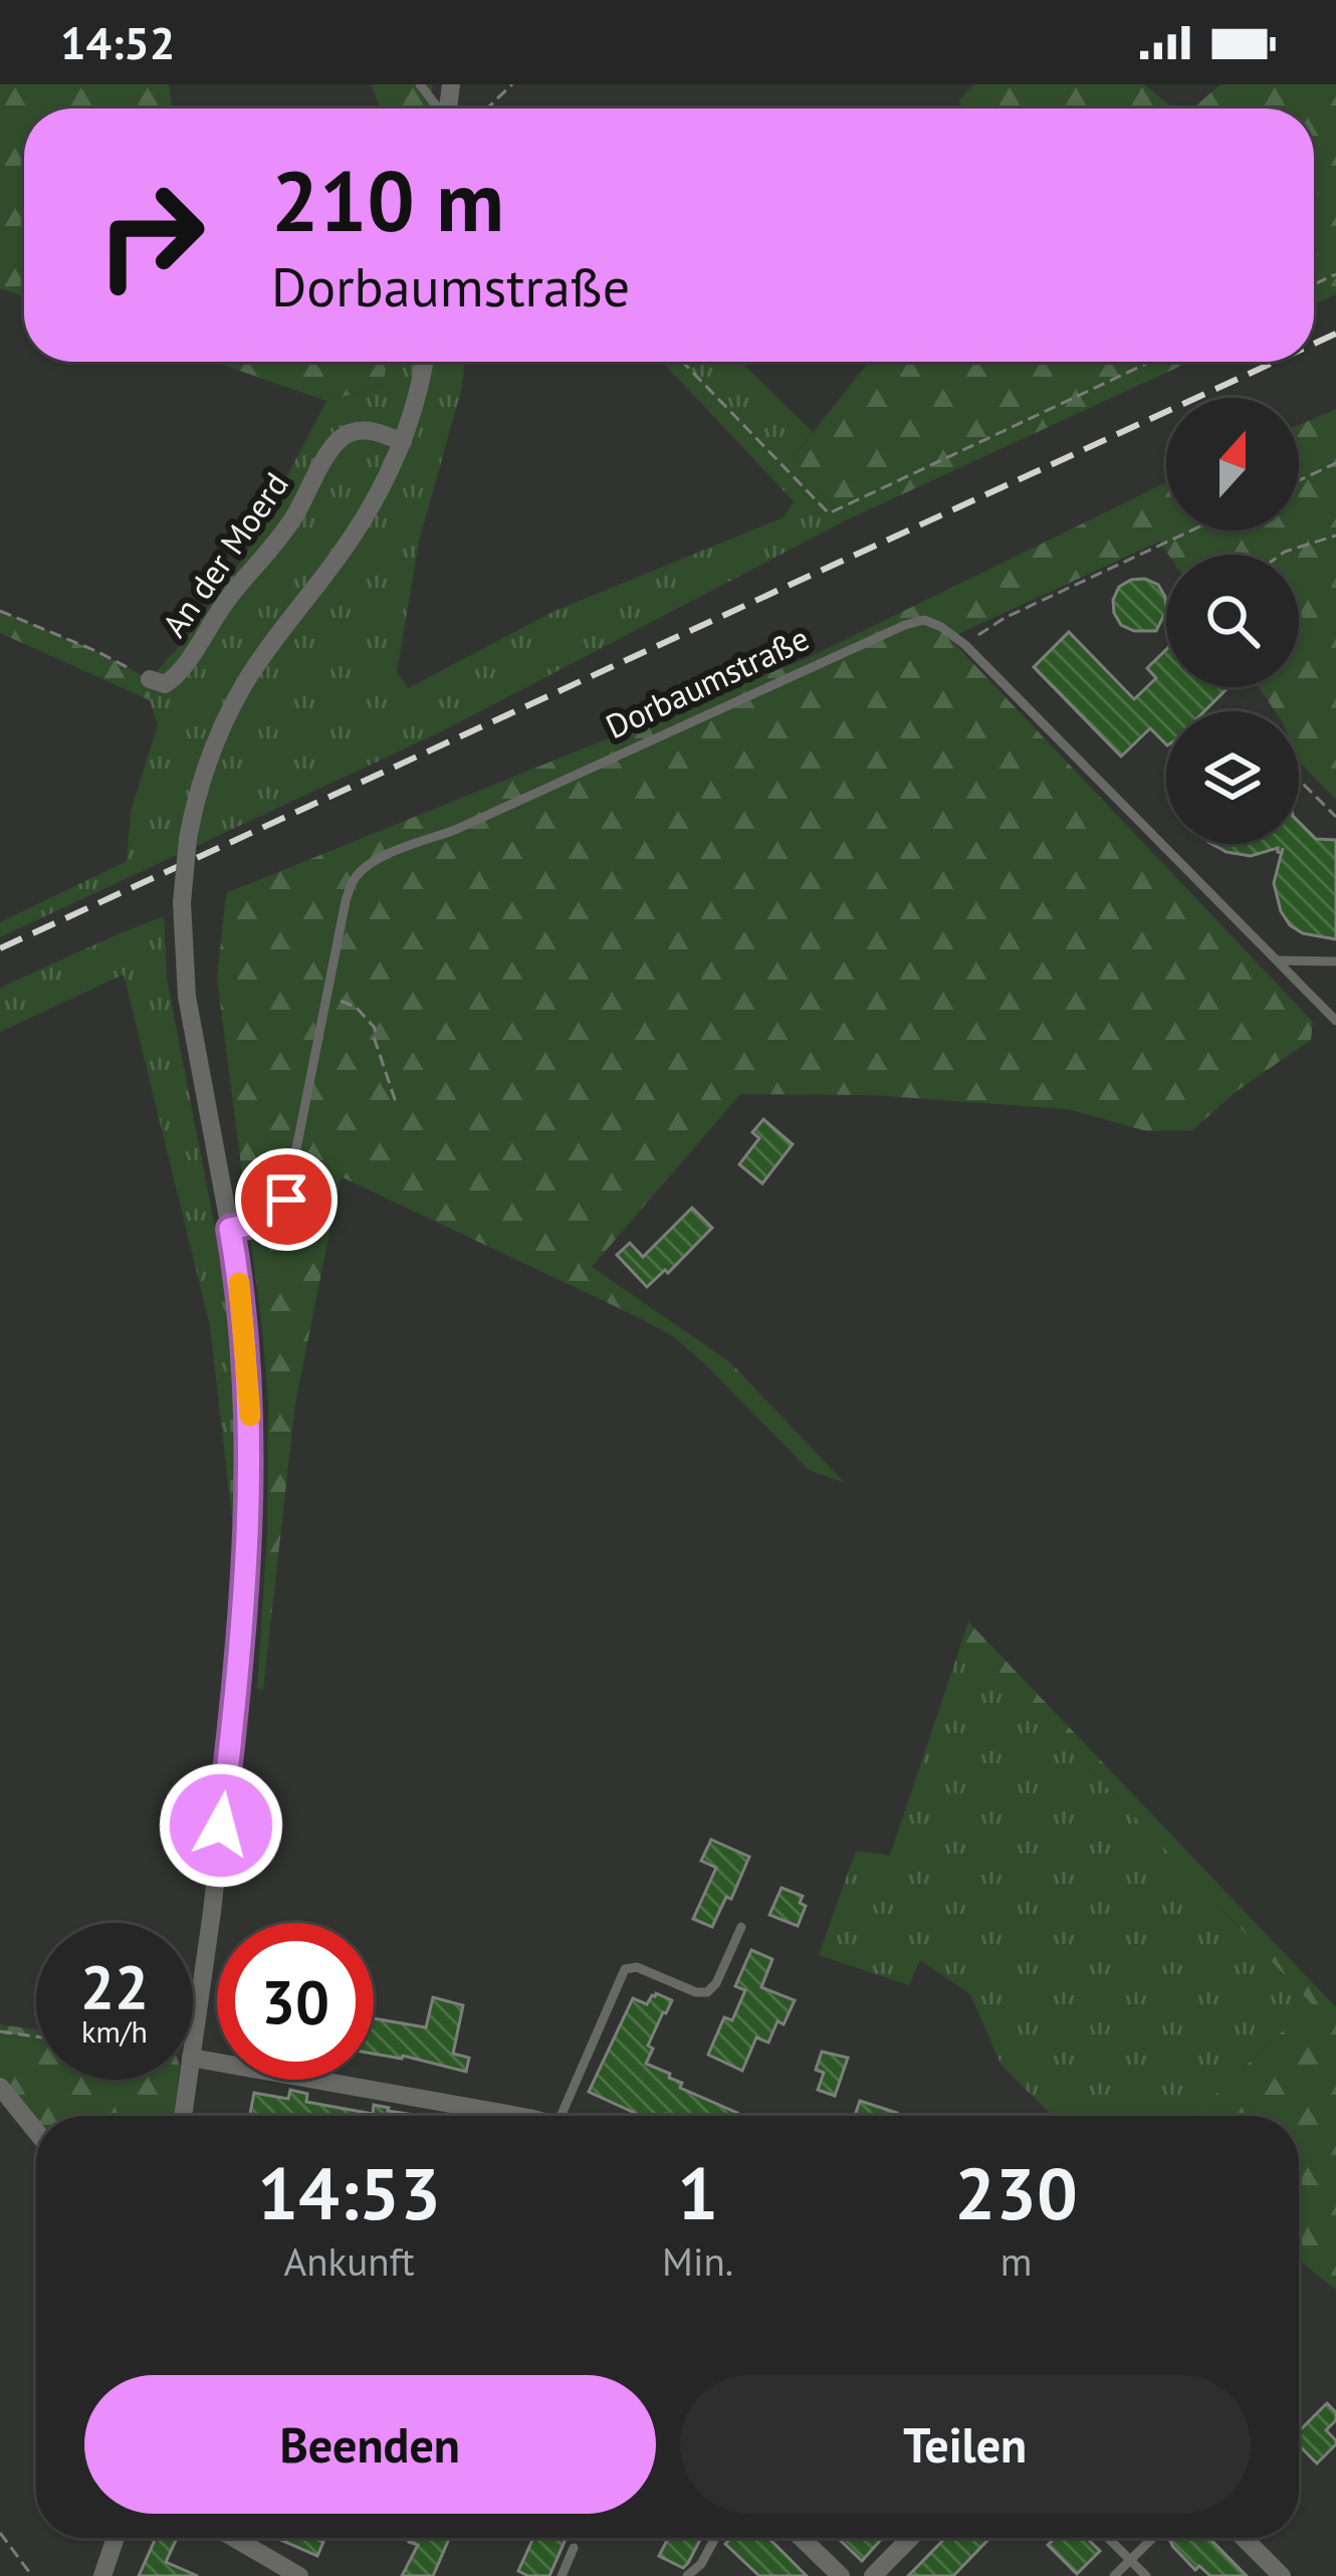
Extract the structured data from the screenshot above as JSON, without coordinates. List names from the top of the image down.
{
  "streets": {
    "street": ["An der Moerd"],
    "lane": ["Dorbaumstraße"]
  },
  "north": "top",
  "page": {
    "status": "14:52",
    "turn": ["210 m", "Dorbaumstraße"],
    "speed": "22 km/h",
    "limit": "30",
    "eta": [
      "14:53",
      "Ankunft",
      "1",
      "Min.",
      "230",
      "m"
    ],
    "buttons": ["Beenden", "Teilen"]
  }
}
